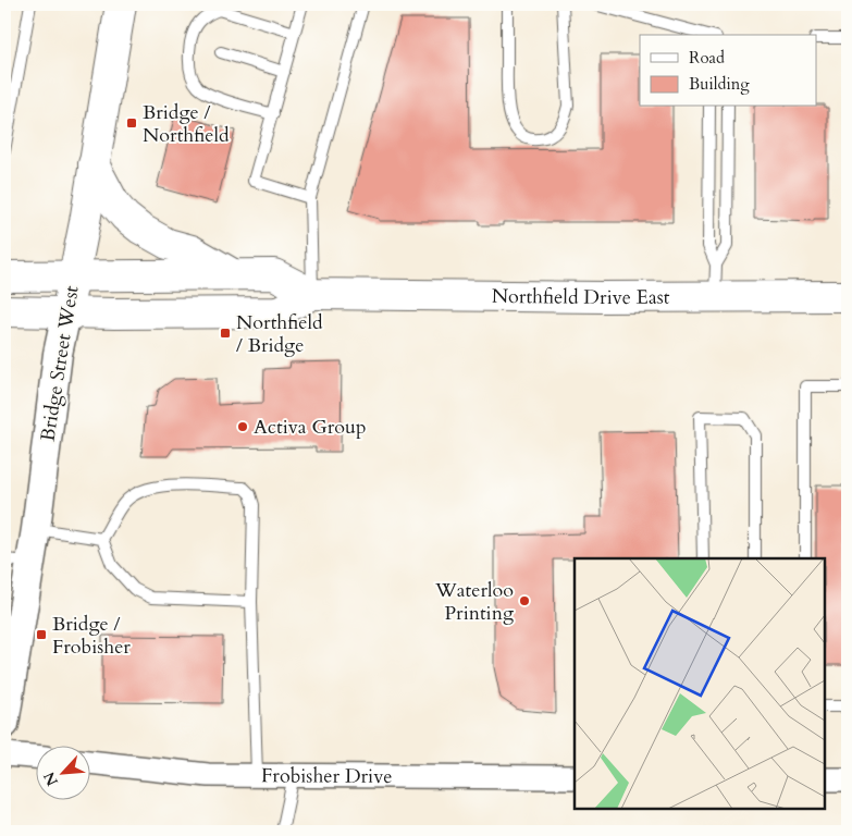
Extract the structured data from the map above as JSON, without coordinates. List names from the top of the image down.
{
  "streets": {
    "main road": ["Northfield Drive East", "Bridge Street West"],
    "street": ["Frobisher Drive"]
  },
  "crossings": [
    ["Northfield Drive East", "Bridge Street West"]
  ],
  "places": {
    "transit": ["Bridge / Northfield", "Northfield / Bridge", "Bridge / Frobisher"],
    "other": ["Activa Group", "Waterloo Printing"]
  },
  "legend": ["Road", "Building"],
  "north": "bottom left"
}
